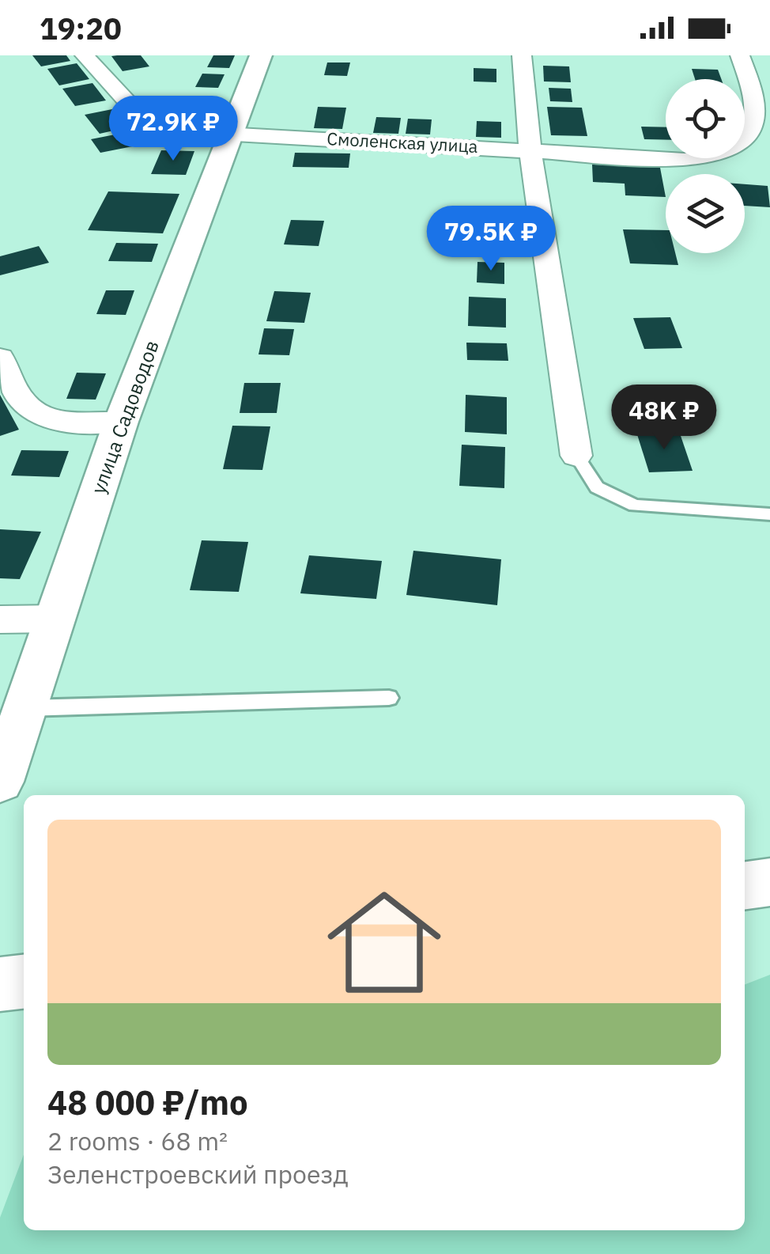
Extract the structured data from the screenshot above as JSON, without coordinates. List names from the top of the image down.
{
  "streets": {
    "main road": ["улица Садоводов"],
    "street": ["Смоленская улица"]
  },
  "crossings": [
    ["Смоленская улица", "улица Садоводов"]
  ],
  "page": {
    "status": "19:20",
    "price": ["72.9K ₽", "79.5K ₽", "48K ₽"],
    "list": [
      {
        "name": "48 000 ₽/mo",
        "note": "2 rooms · 68 m² · Зеленстроевский проезд"
      }
    ]
  }
}
